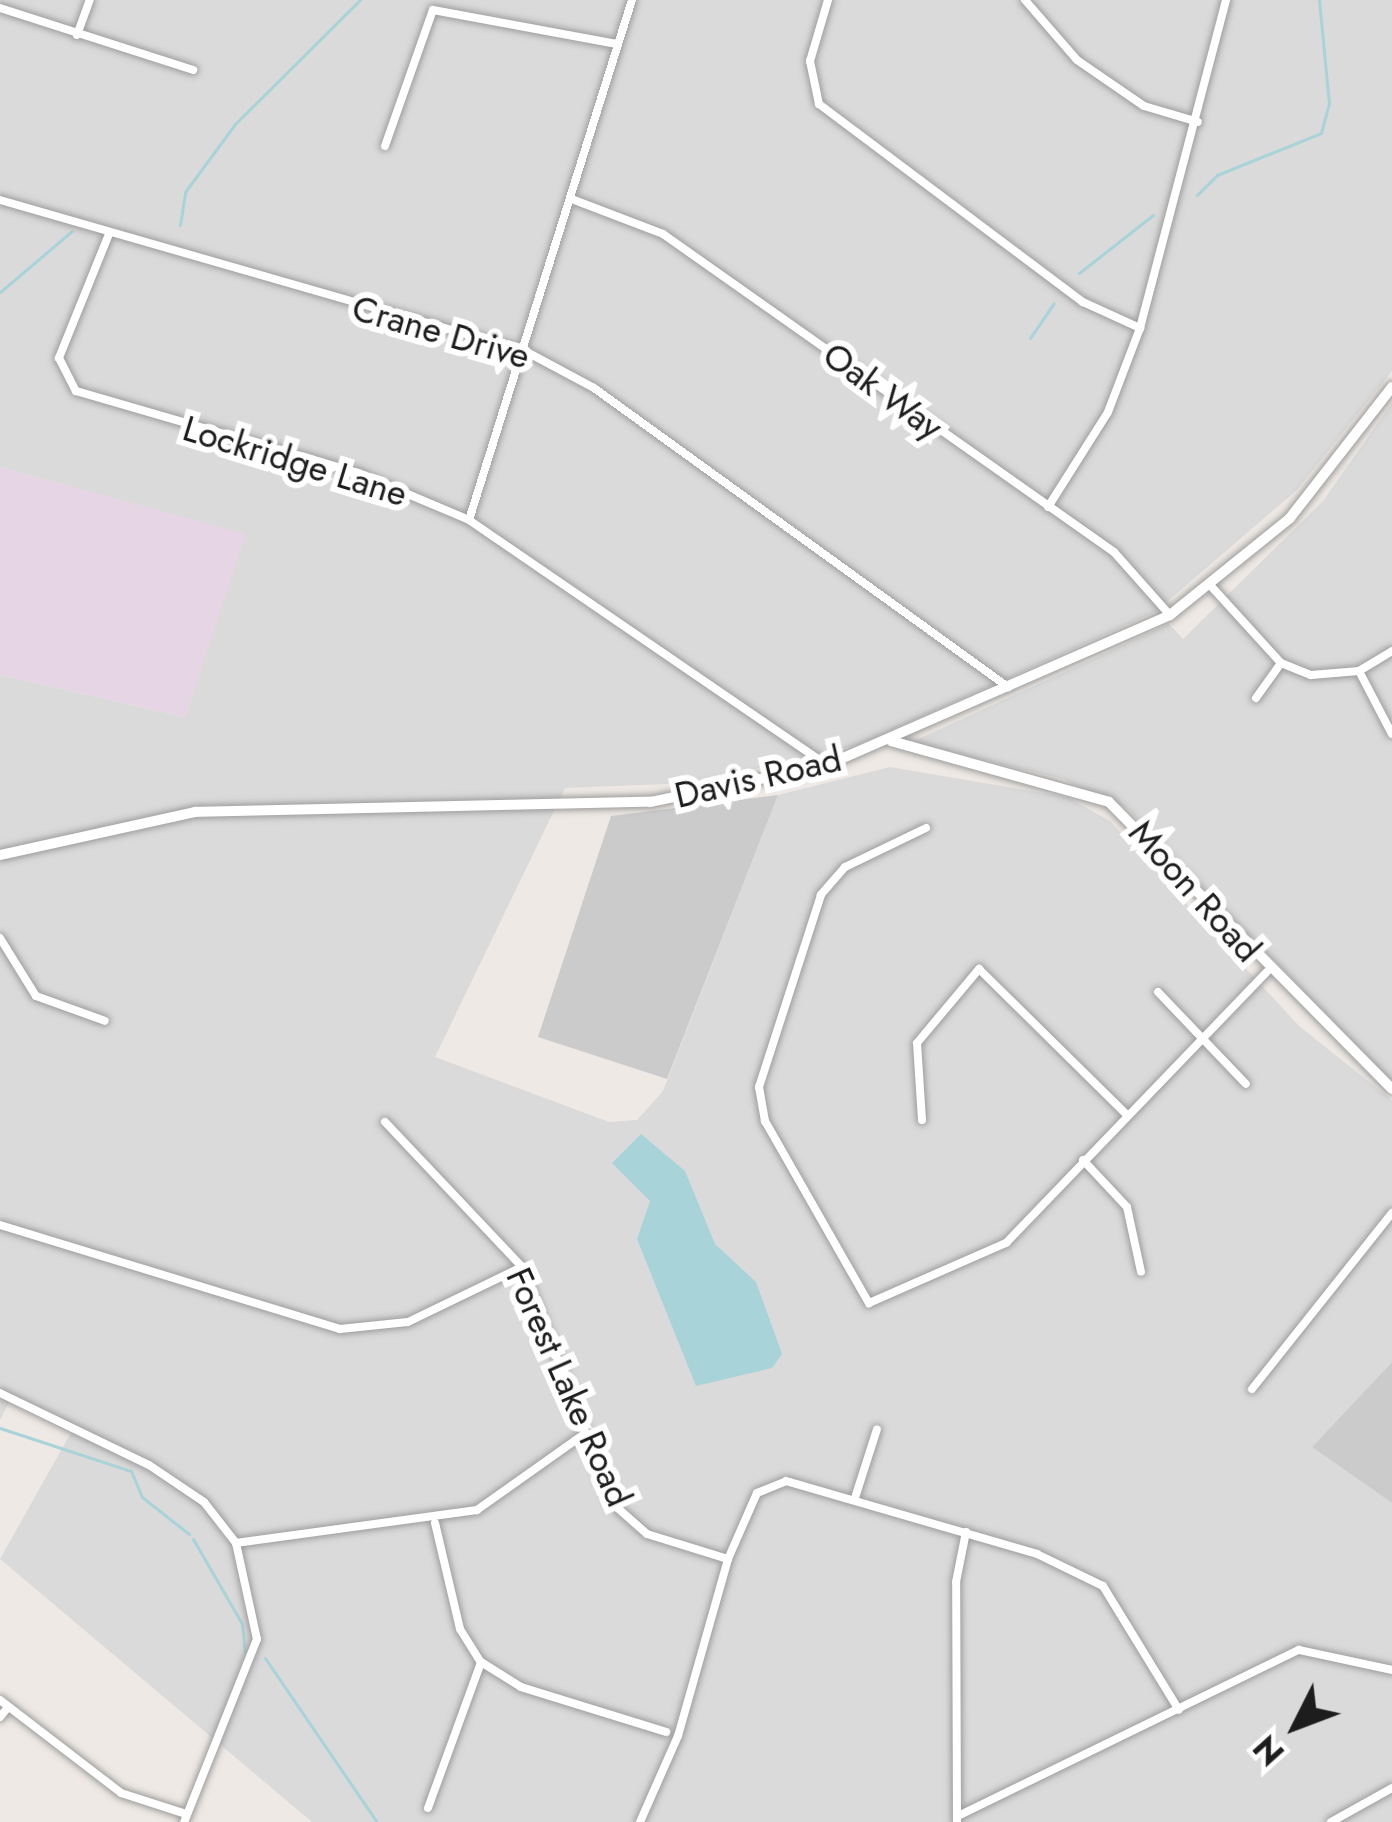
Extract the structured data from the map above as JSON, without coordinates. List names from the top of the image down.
{
  "streets": {
    "street": [
      "Crane Drive",
      "Oak Way",
      "Lockridge Lane",
      "Davis Road",
      "Moon Road",
      "Forest Lake Road"
    ]
  },
  "crossings": [
    ["Crane Drive", "Lockridge Lane"],
    ["Crane Drive", "Davis Road"],
    ["Oak Way", "Davis Road"],
    ["Lockridge Lane", "Davis Road"],
    ["Davis Road", "Moon Road"]
  ],
  "north": "bottom left"
}
